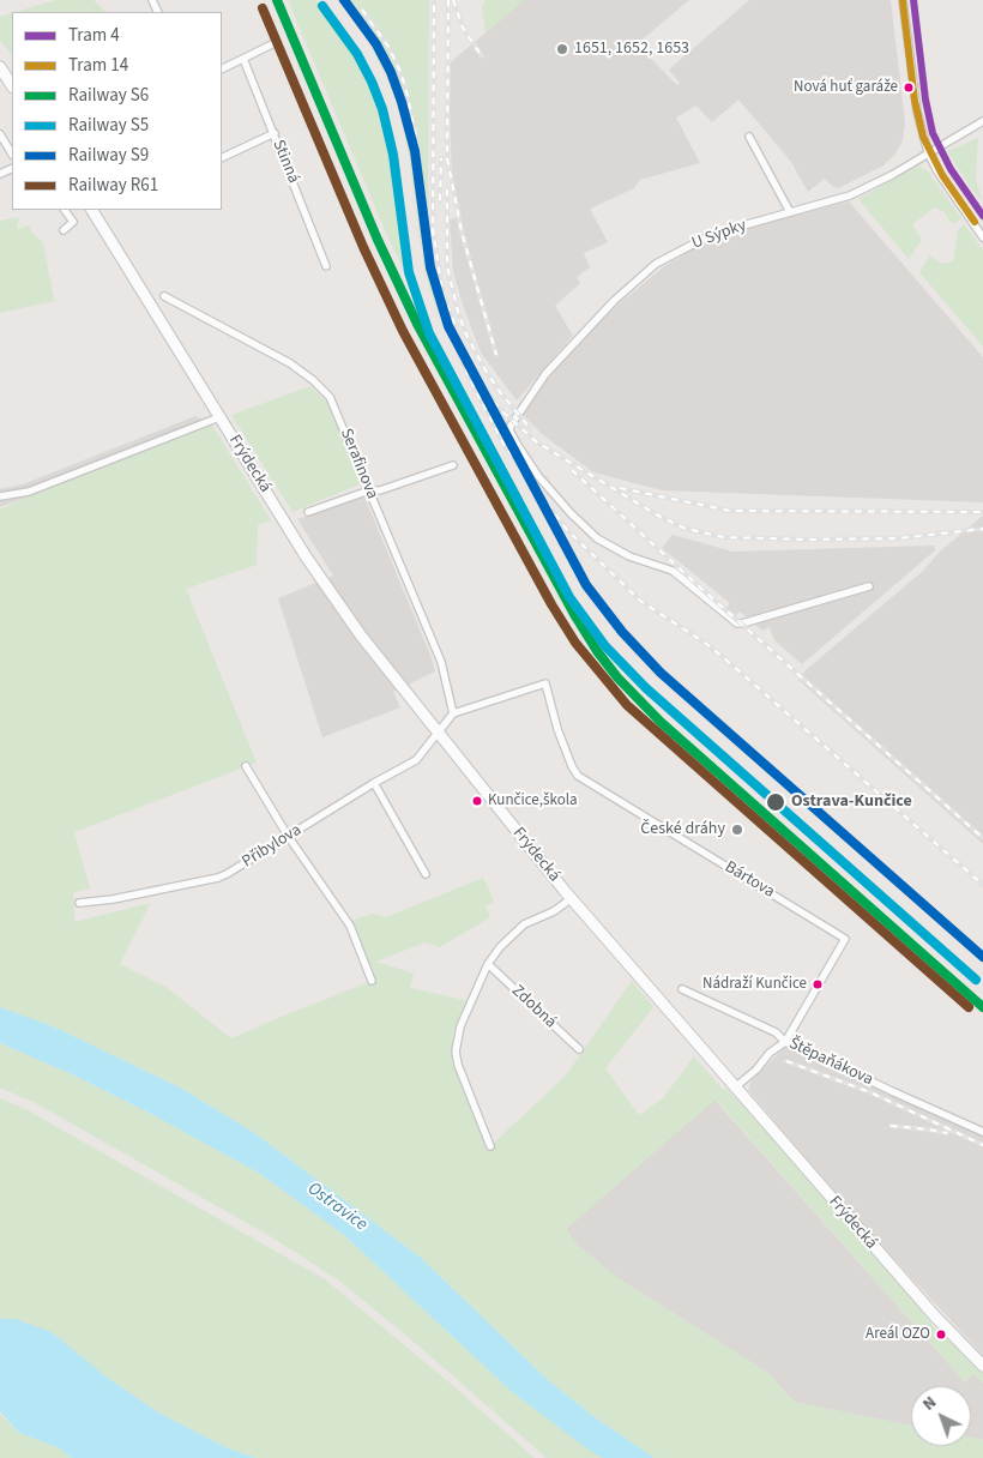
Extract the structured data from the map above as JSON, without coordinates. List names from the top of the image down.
{
  "streets": {
    "main road": ["Frýdecká"],
    "street": [
      "Stinná",
      "U Sýpky",
      "Serafinova",
      "Přibylova",
      "Bártova",
      "Zdobná",
      "Štěpaňákova"
    ]
  },
  "crossings": [
    ["Frýdecká", "Přibylova"],
    ["Frýdecká", "Bártova"],
    ["Serafinova", "Přibylova"],
    ["Serafinova", "Bártova"],
    ["Přibylova", "Bártova"],
    ["Bártova", "Štěpaňákova"]
  ],
  "water": ["Ostravice"],
  "places": [
    "1651, 1652, 1653",
    "Nová huť garáže",
    "Kunčice,škola",
    "Ostrava-Kunčice",
    "České dráhy",
    "Nádraží Kunčice",
    "Areál OZO"
  ],
  "lines": [
    "tram line 4",
    "rail line S6",
    "rail line S9",
    "tram line 14",
    "rail line S5",
    "rail line R61"
  ],
  "legend": [
    "Tram 4",
    "Tram 14",
    "Railway S6",
    "Railway S5",
    "Railway S9",
    "Railway R61"
  ],
  "north": "top left"
}
